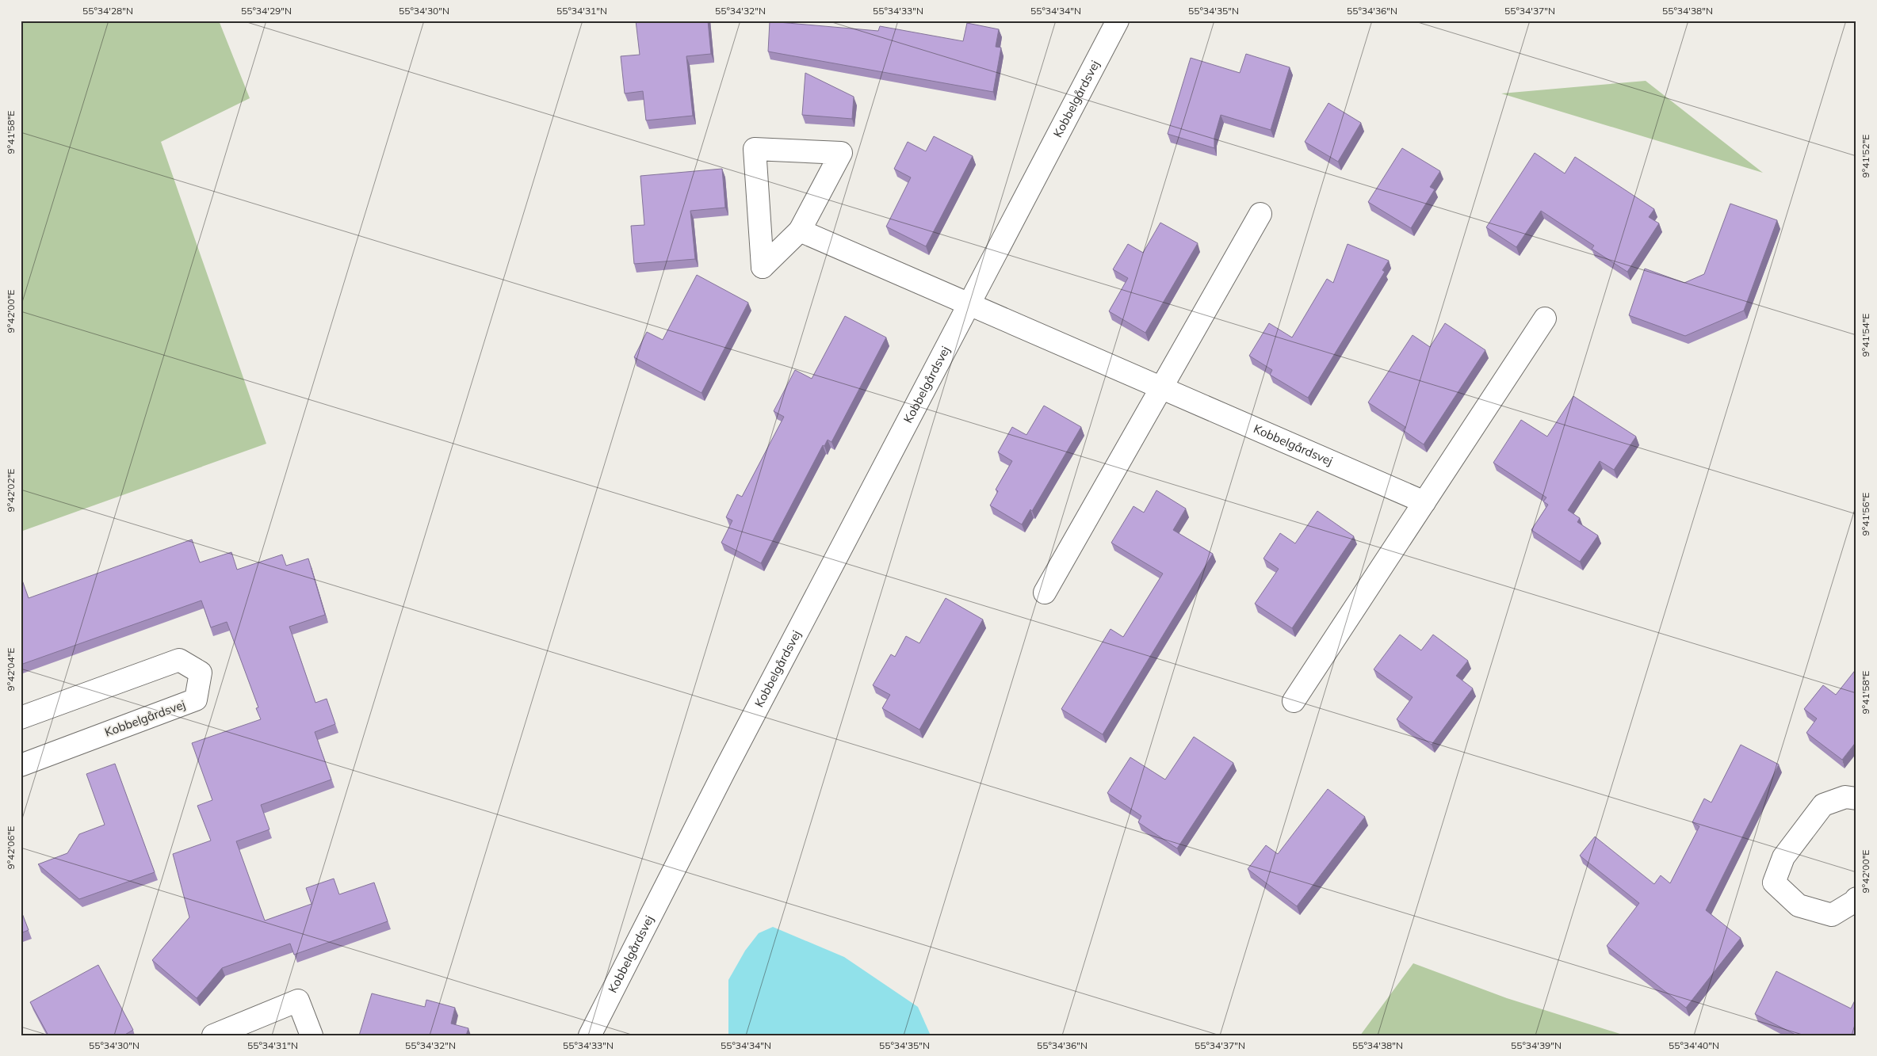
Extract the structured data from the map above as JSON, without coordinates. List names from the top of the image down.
{
  "streets": {
    "street": ["Kobbelgårdsvej"]
  },
  "coordinates": [
    "55°34'28\"N",
    "55°34'29\"N",
    "55°34'30\"N",
    "55°34'31\"N",
    "55°34'32\"N",
    "55°34'33\"N",
    "55°34'34\"N",
    "55°34'35\"N",
    "55°34'36\"N",
    "55°34'37\"N",
    "55°34'38\"N",
    "9°41'58\"E",
    "9°41'52\"E",
    "9°42'00\"E",
    "9°41'54\"E",
    "9°42'02\"E",
    "9°41'56\"E",
    "9°42'04\"E",
    "9°42'06\"E",
    "55°34'39\"N",
    "55°34'40\"N"
  ]
}
